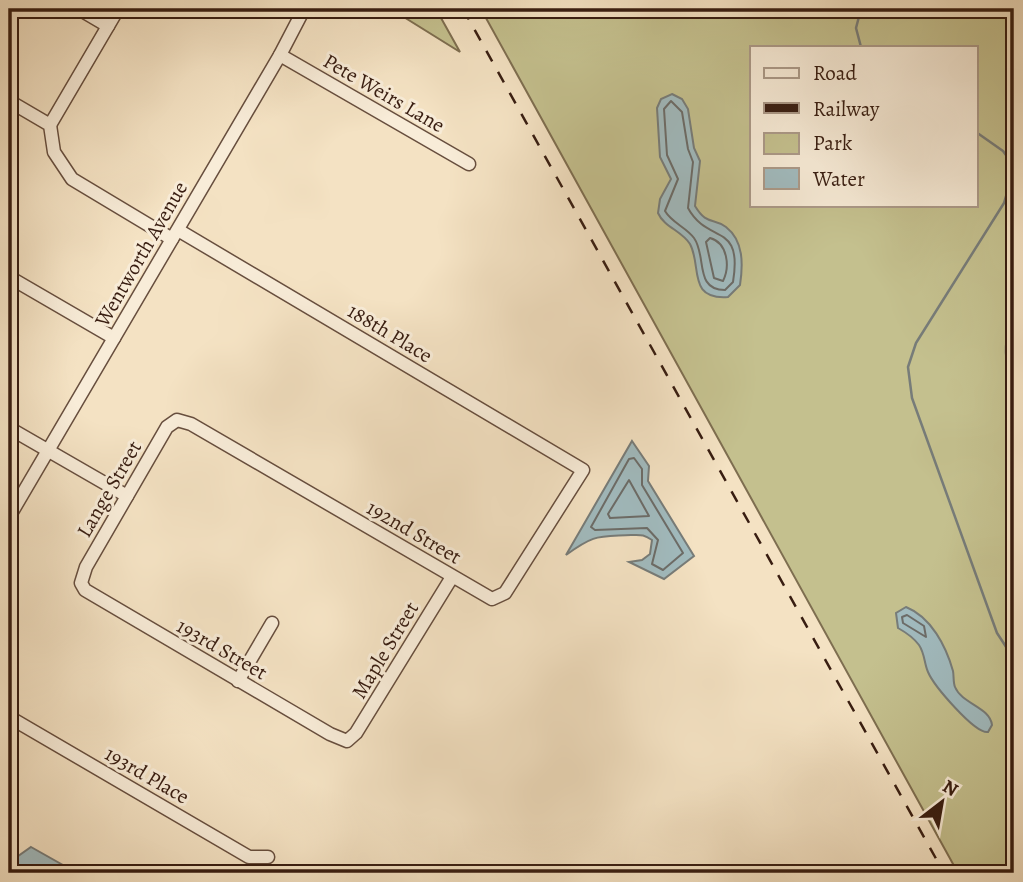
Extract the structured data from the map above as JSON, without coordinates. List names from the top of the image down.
{
  "streets": {
    "street": [
      "Pete Weirs Lane",
      "Wentworth Avenue",
      "188th Place",
      "Lange Street",
      "192nd Street",
      "193rd Street",
      "Maple Street",
      "193rd Place"
    ]
  },
  "crossings": [
    ["Pete Weirs Lane", "Wentworth Avenue"],
    ["Wentworth Avenue", "188th Place"],
    ["188th Place", "192nd Street"],
    ["Lange Street", "192nd Street"],
    ["Lange Street", "193rd Street"],
    ["192nd Street", "Maple Street"],
    ["193rd Street", "Maple Street"]
  ],
  "legend": [
    "Road",
    "Railway",
    "Park",
    "Water"
  ],
  "north": "top right"
}
